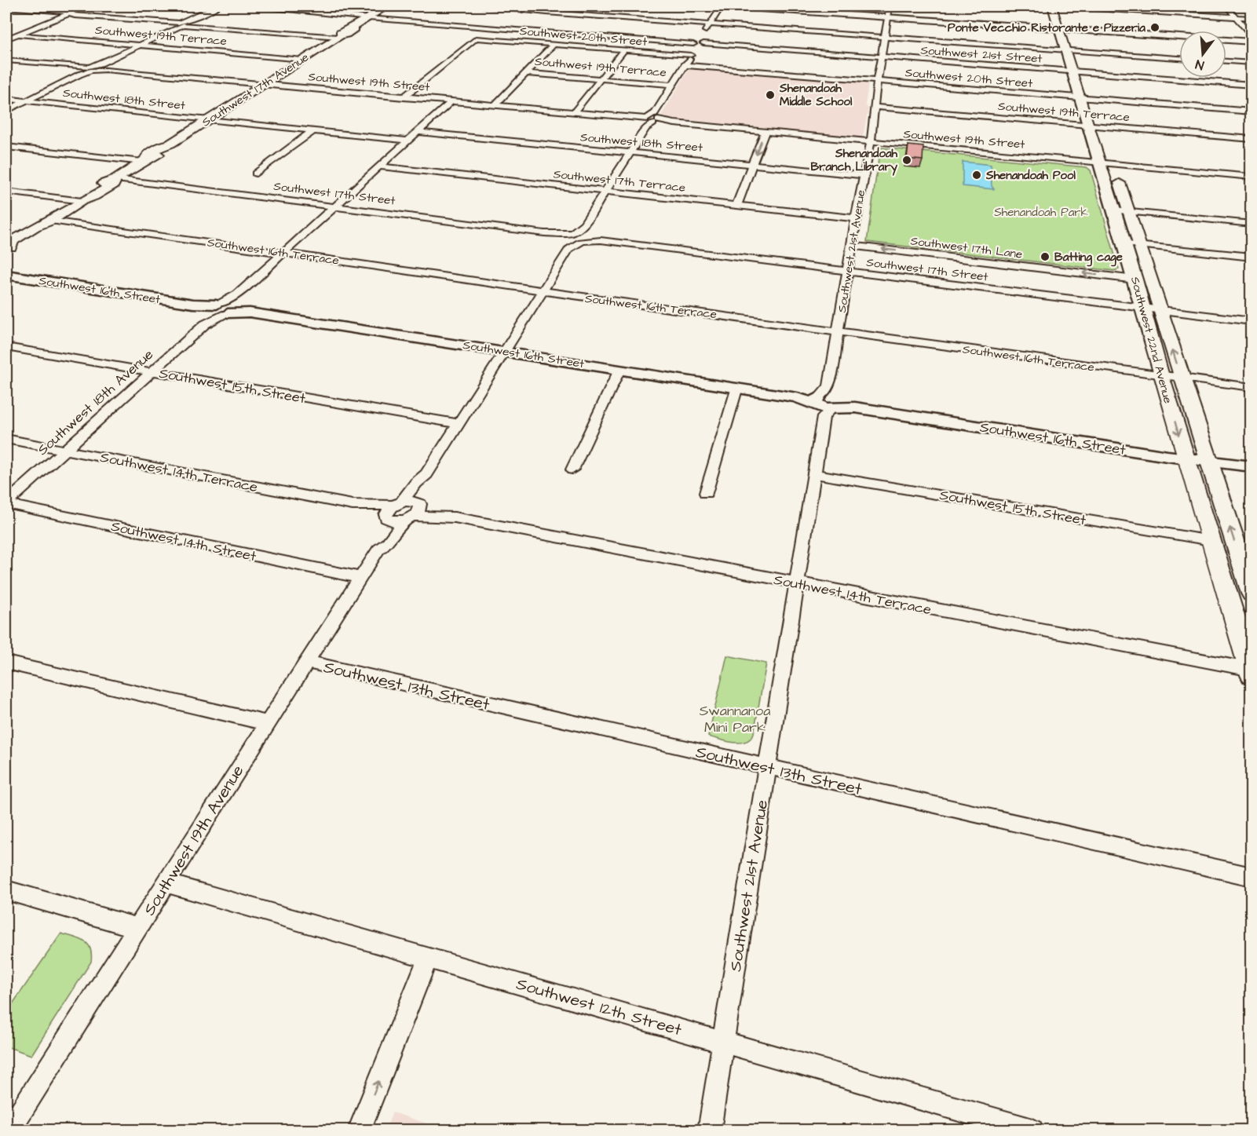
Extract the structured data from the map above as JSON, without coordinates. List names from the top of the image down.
{
  "streets": {
    "main road": ["Southwest 17th Avenue", "Southwest 22nd Avenue"],
    "street": [
      "Southwest 19th Terrace",
      "Southwest 20th Street",
      "Southwest 21st Street",
      "Southwest 19th Street",
      "Southwest 18th Street",
      "Southwest 17th Terrace",
      "Southwest 17th Street",
      "Southwest 17th Lane",
      "Southwest 16th Terrace",
      "Southwest 21st Avenue",
      "Southwest 16th Street",
      "Southwest 15th Street",
      "Southwest 18th Avenue",
      "Southwest 14th Terrace",
      "Southwest 14th Street",
      "Southwest 13th Street",
      "Southwest 19th Avenue",
      "Southwest 12th Street"
    ]
  },
  "crossings": [
    ["Southwest 19th Terrace", "Southwest 17th Avenue"],
    ["Southwest 19th Terrace", "Southwest 21st Avenue"],
    ["Southwest 19th Terrace", "Southwest 22nd Avenue"],
    ["Southwest 19th Terrace", "Southwest 19th Avenue"],
    ["Southwest 20th Street", "Southwest 19th Street"],
    ["Southwest 20th Street", "Southwest 21st Avenue"],
    ["Southwest 20th Street", "Southwest 22nd Avenue"],
    ["Southwest 20th Street", "Southwest 19th Avenue"],
    ["Southwest 21st Street", "Southwest 17th Avenue"],
    ["Southwest 21st Street", "Southwest 21st Avenue"],
    ["Southwest 21st Street", "Southwest 22nd Avenue"],
    ["Southwest 21st Street", "Southwest 19th Avenue"],
    ["Southwest 19th Street", "Southwest 17th Avenue"],
    ["Southwest 19th Street", "Southwest 21st Avenue"],
    ["Southwest 19th Street", "Southwest 22nd Avenue"],
    ["Southwest 19th Street", "Southwest 18th Avenue"],
    ["Southwest 19th Street", "Southwest 19th Avenue"],
    ["Southwest 17th Avenue", "Southwest 18th Street"],
    ["Southwest 17th Avenue", "Southwest 17th Street"],
    ["Southwest 17th Avenue", "Southwest 16th Terrace"],
    ["Southwest 18th Street", "Southwest 21st Avenue"],
    ["Southwest 18th Street", "Southwest 18th Avenue"],
    ["Southwest 18th Street", "Southwest 19th Avenue"],
    ["Southwest 17th Terrace", "Southwest 21st Avenue"],
    ["Southwest 17th Terrace", "Southwest 18th Avenue"],
    ["Southwest 17th Terrace", "Southwest 19th Avenue"],
    ["Southwest 17th Street", "Southwest 21st Avenue"],
    ["Southwest 17th Street", "Southwest 22nd Avenue"],
    ["Southwest 17th Street", "Southwest 18th Avenue"],
    ["Southwest 17th Street", "Southwest 19th Avenue"],
    ["Southwest 17th Lane", "Southwest 21st Avenue"],
    ["Southwest 17th Lane", "Southwest 22nd Avenue"],
    ["Southwest 16th Terrace", "Southwest 21st Avenue"],
    ["Southwest 16th Terrace", "Southwest 22nd Avenue"],
    ["Southwest 16th Terrace", "Southwest 18th Avenue"],
    ["Southwest 16th Terrace", "Southwest 19th Avenue"],
    ["Southwest 21st Avenue", "Southwest 16th Street"],
    ["Southwest 21st Avenue", "Southwest 15th Street"],
    ["Southwest 21st Avenue", "Southwest 14th Terrace"],
    ["Southwest 21st Avenue", "Southwest 13th Street"],
    ["Southwest 21st Avenue", "Southwest 12th Street"],
    ["Southwest 16th Street", "Southwest 22nd Avenue"],
    ["Southwest 16th Street", "Southwest 18th Avenue"],
    ["Southwest 16th Street", "Southwest 19th Avenue"],
    ["Southwest 22nd Avenue", "Southwest 15th Street"],
    ["Southwest 22nd Avenue", "Southwest 14th Terrace"],
    ["Southwest 15th Street", "Southwest 18th Avenue"],
    ["Southwest 15th Street", "Southwest 19th Avenue"],
    ["Southwest 18th Avenue", "Southwest 14th Terrace"],
    ["Southwest 18th Avenue", "Southwest 14th Street"],
    ["Southwest 14th Terrace", "Southwest 19th Avenue"],
    ["Southwest 14th Street", "Southwest 19th Avenue"],
    ["Southwest 13th Street", "Southwest 19th Avenue"],
    ["Southwest 19th Avenue", "Southwest 12th Street"]
  ],
  "one_way": ["Southwest 17th Lane"],
  "parks": ["Shenandoah Park", "Swannanoa Mini Park"],
  "places": [
    "Ponte Vecchio Ristorante e Pizzeria",
    "Shenandoah Middle School",
    "Shenandoah Branch Library",
    "Shenandoah Pool",
    "Batting cage"
  ],
  "north": "bottom"
}
